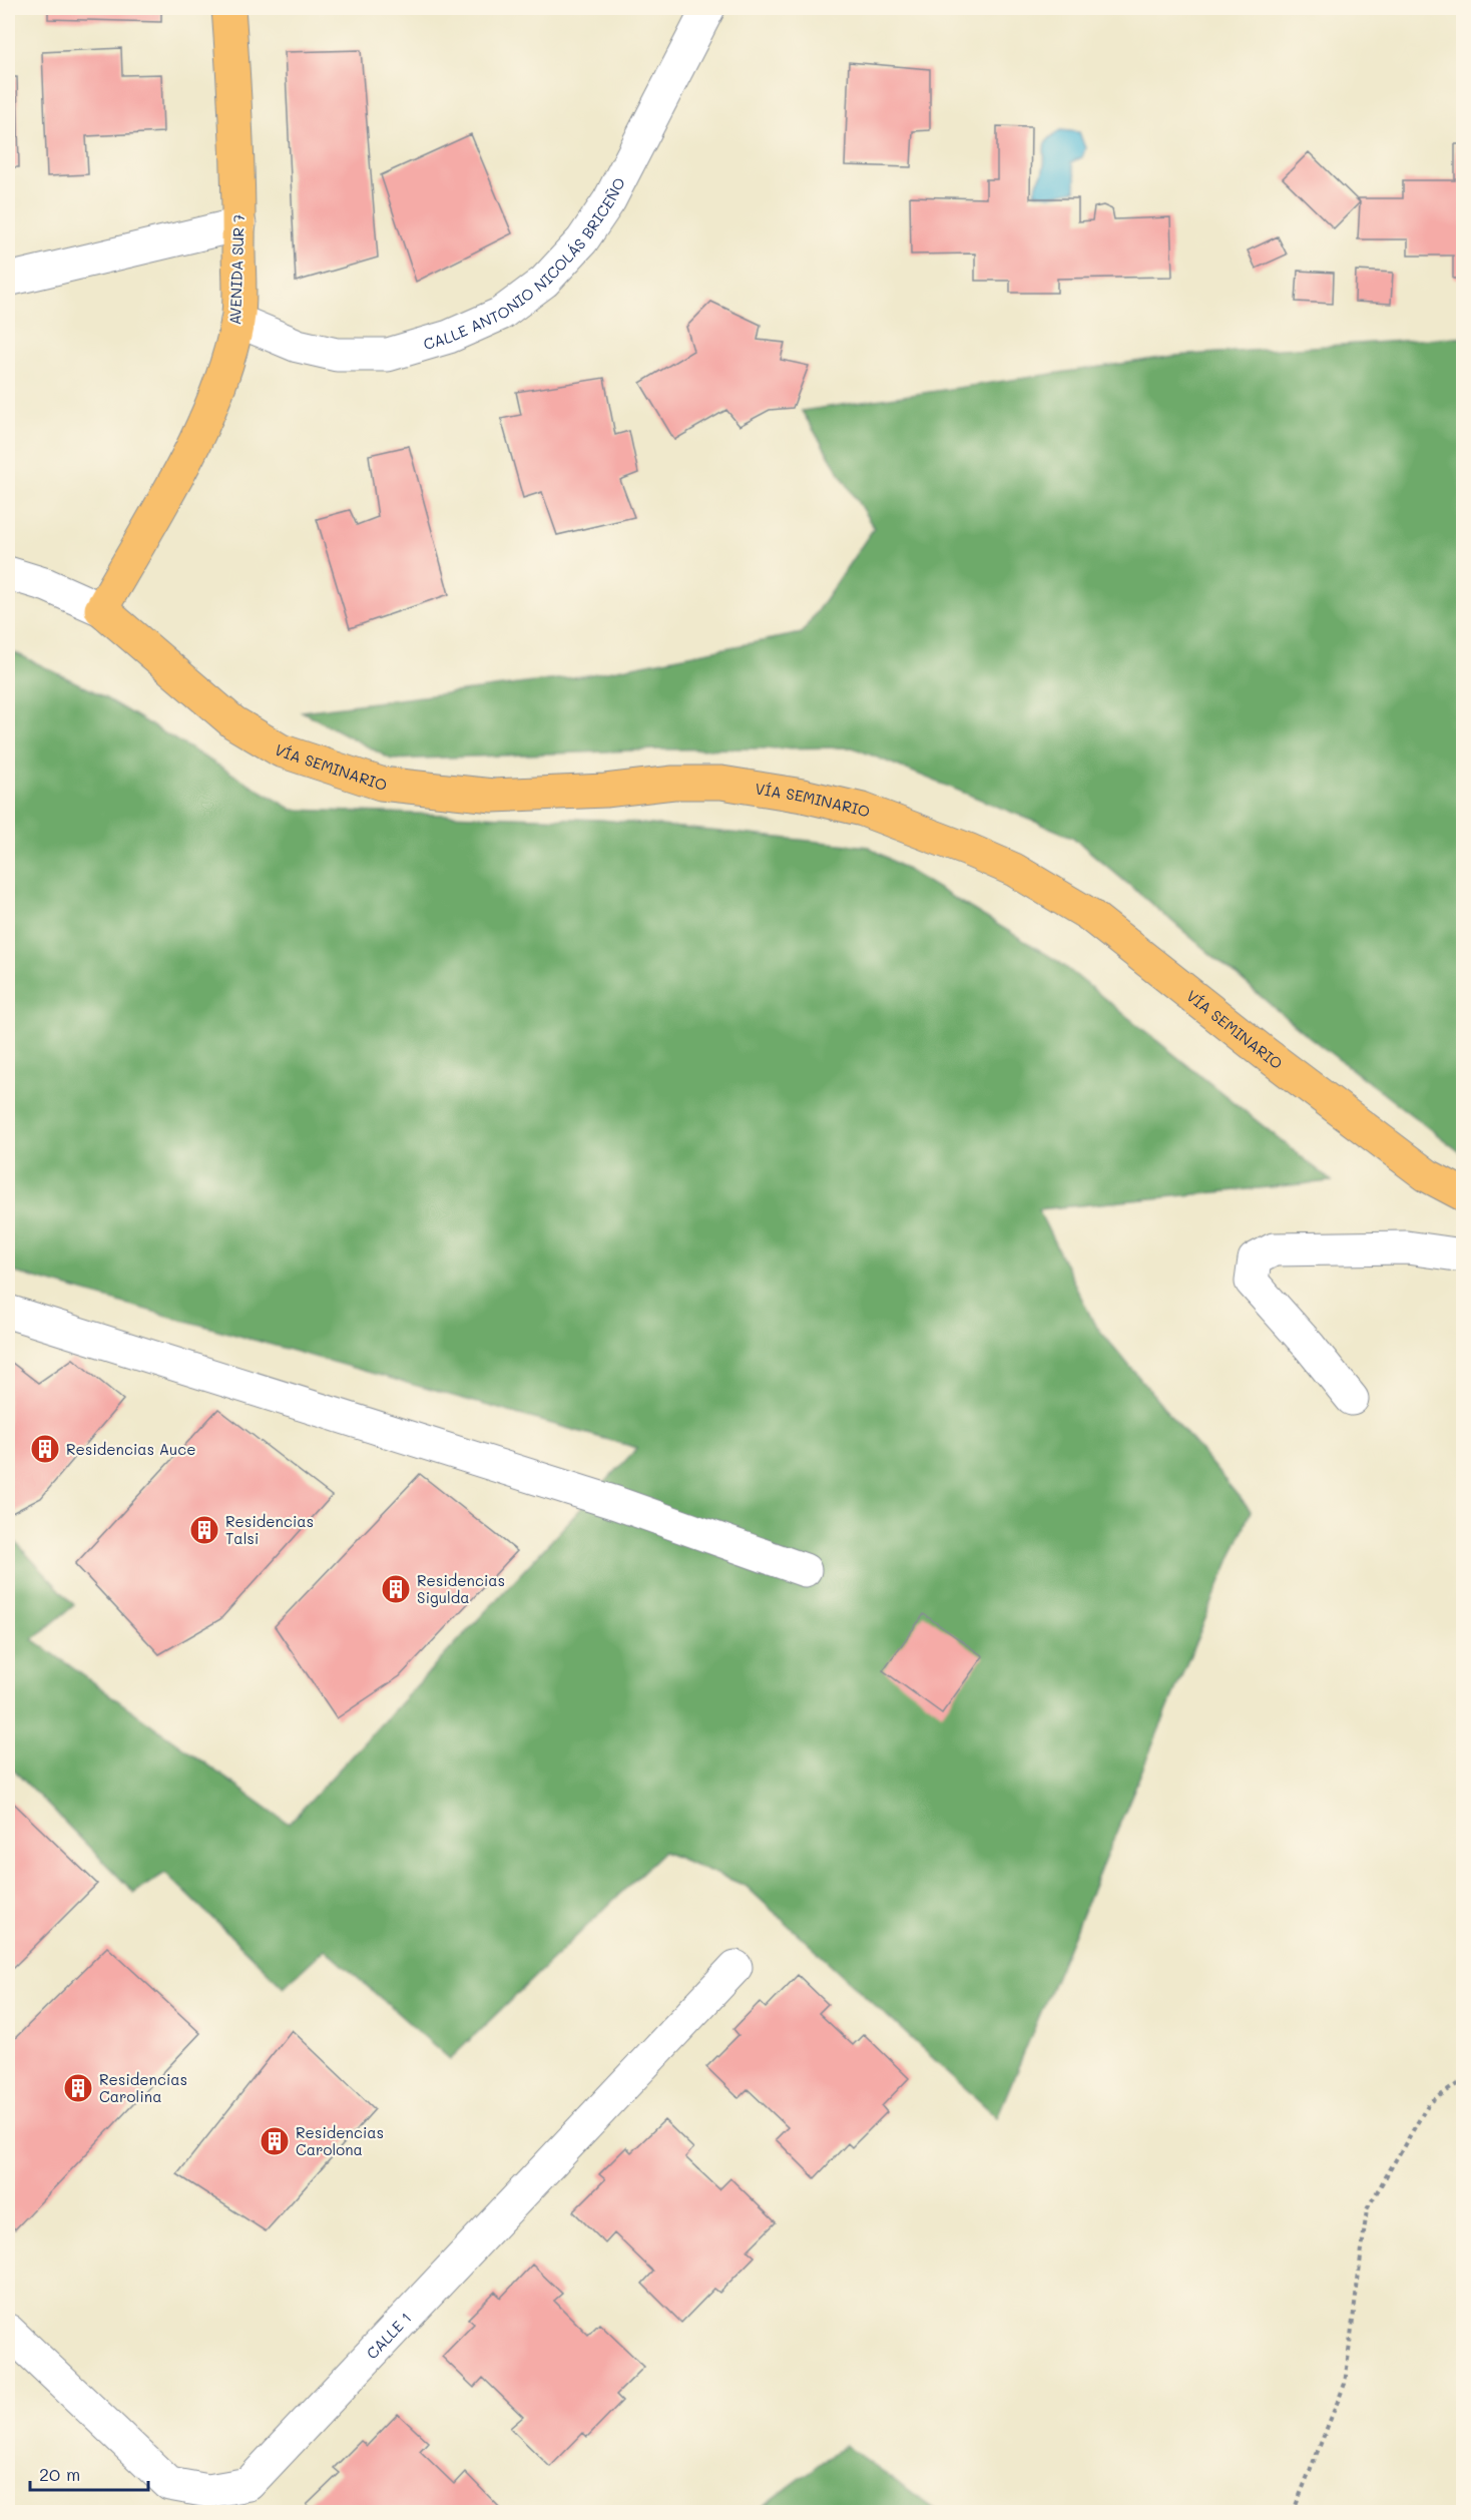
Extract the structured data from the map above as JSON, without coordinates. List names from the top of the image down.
{
  "streets": {
    "main road": ["AVENIDA SUR 7", "VÍA SEMINARIO"],
    "street": ["CALLE ANTONIO NICOLÁS BRICEÑO", "CALLE 1"]
  },
  "crossings": [
    ["CALLE ANTONIO NICOLÁS BRICEÑO", "AVENIDA SUR 7"],
    ["AVENIDA SUR 7", "VÍA SEMINARIO"]
  ],
  "places": {
    "building": [
      "Residencias Auce",
      "Residencias Talsi",
      "Residencias Sigulda",
      "Residencias Carolina",
      "Residencias Carolona"
    ]
  },
  "scale_bar": "20 m"
}
